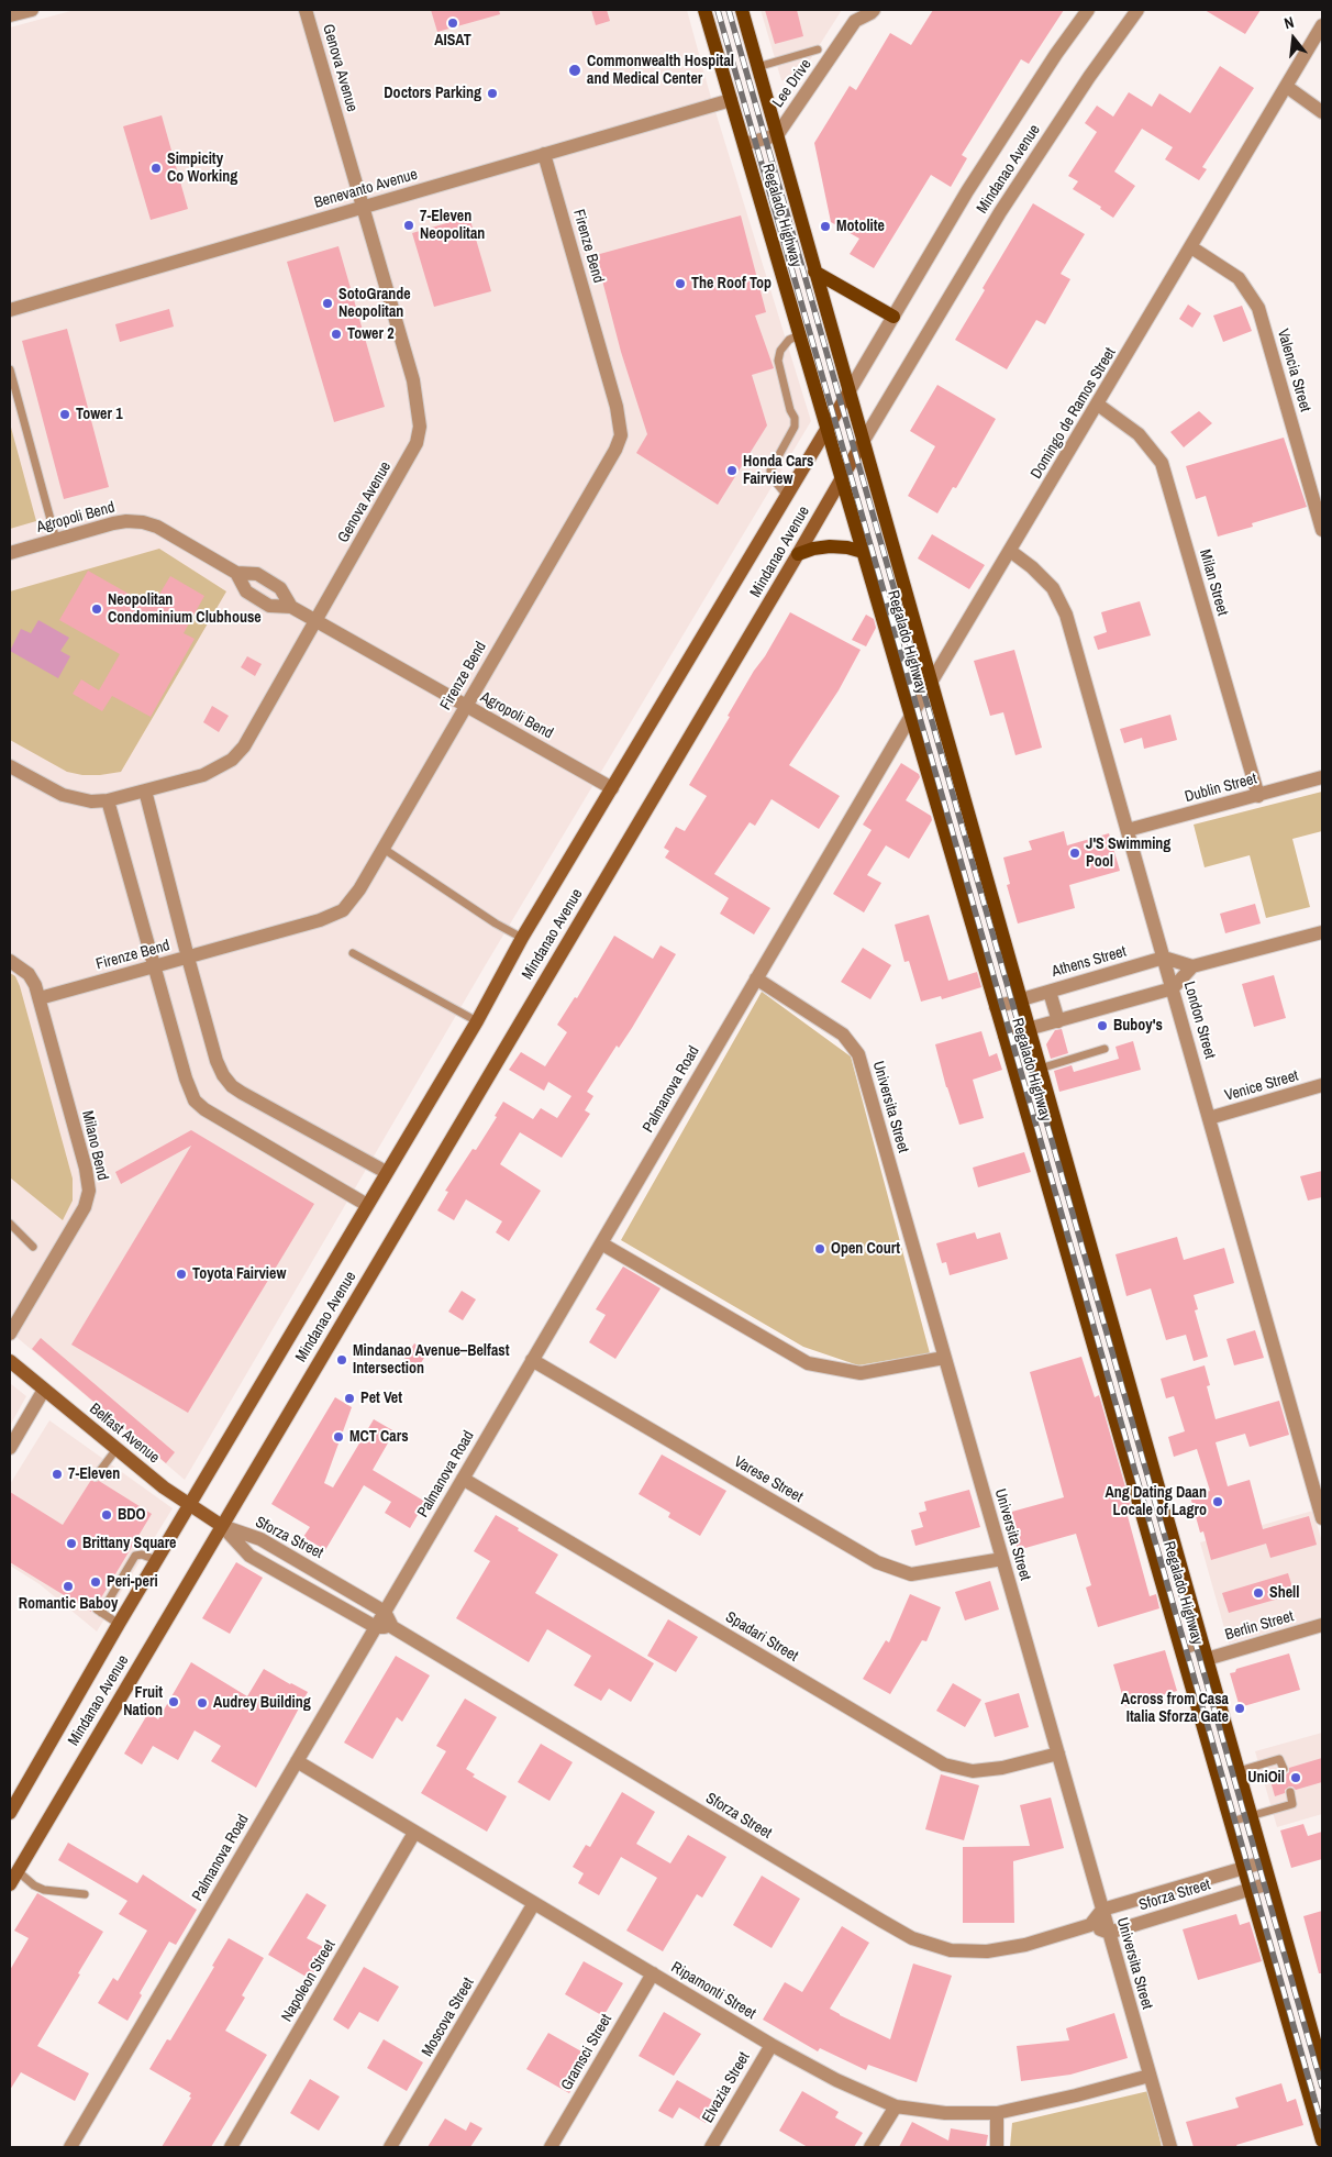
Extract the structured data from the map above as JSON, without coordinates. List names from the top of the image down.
{
  "streets": {
    "main road": ["Mindanao Avenue", "Regalado Highway", "Belfast Avenue"],
    "street": [
      "Genova Avenue",
      "Lee Drive",
      "Benevanto Avenue",
      "Firenze Bend",
      "Valencia Street",
      "Domingo de Ramos Street",
      "Agropoli Bend",
      "Milan Street",
      "Dublin Street",
      "Athens Street",
      "London Street",
      "Venice Street",
      "Palmanova Road",
      "Universita Street",
      "Milano Bend",
      "Varese Street",
      "Sforza Street",
      "Berlin Street",
      "Spadari Street",
      "Napoleon Street",
      "Ripamonti Street",
      "Moscova Street",
      "Gramsci Street",
      "Elvazia Street"
    ]
  },
  "crossings": [
    ["Genova Avenue", "Benevanto Avenue"],
    ["Genova Avenue", "Agropoli Bend"],
    ["Lee Drive", "Regalado Highway"],
    ["Mindanao Avenue", "Regalado Highway"],
    ["Mindanao Avenue", "Agropoli Bend"],
    ["Mindanao Avenue", "Belfast Avenue"],
    ["Mindanao Avenue", "Sforza Street"],
    ["Benevanto Avenue", "Regalado Highway"],
    ["Benevanto Avenue", "Firenze Bend"],
    ["Regalado Highway", "Domingo de Ramos Street"],
    ["Regalado Highway", "Athens Street"],
    ["Regalado Highway", "Sforza Street"],
    ["Regalado Highway", "Berlin Street"],
    ["Firenze Bend", "Agropoli Bend"],
    ["Firenze Bend", "Milano Bend"],
    ["Valencia Street", "Domingo de Ramos Street"],
    ["Domingo de Ramos Street", "Milan Street"],
    ["Domingo de Ramos Street", "London Street"],
    ["Domingo de Ramos Street", "Palmanova Road"],
    ["Milan Street", "Dublin Street"],
    ["Dublin Street", "London Street"],
    ["Athens Street", "London Street"],
    ["London Street", "Venice Street"],
    ["Palmanova Road", "Universita Street"],
    ["Palmanova Road", "Varese Street"],
    ["Palmanova Road", "Sforza Street"],
    ["Palmanova Road", "Spadari Street"],
    ["Palmanova Road", "Ripamonti Street"],
    ["Universita Street", "Varese Street"],
    ["Universita Street", "Sforza Street"],
    ["Universita Street", "Spadari Street"],
    ["Universita Street", "Ripamonti Street"],
    ["Belfast Avenue", "Sforza Street"],
    ["Napoleon Street", "Ripamonti Street"],
    ["Ripamonti Street", "Moscova Street"],
    ["Ripamonti Street", "Gramsci Street"],
    ["Ripamonti Street", "Elvazia Street"]
  ],
  "places": [
    "AISAT",
    "Commonwealth Hospital and Medical Center",
    "Doctors Parking",
    "Simpicity Co Working",
    "7-Eleven Neopolitan",
    "Motolite",
    "The Roof Top",
    "SotoGrande Neopolitan",
    "Tower 2",
    "Tower 1",
    "Honda Cars Fairview",
    "Neopolitan Condominium Clubhouse",
    "J'S Swimming Pool",
    "Buboy's",
    "Open Court",
    "Toyota Fairview",
    "Mindanao Avenue–Belfast Intersection",
    "Pet Vet",
    "MCT Cars",
    "7-Eleven",
    "Ang Dating Daan Locale of Lagro",
    "BDO",
    "Brittany Square",
    "Peri-peri",
    "Romantic Baboy",
    "Shell",
    "Fruit Nation",
    "Audrey Building",
    "Across from Casa Italia Sforza Gate",
    "UniOil"
  ],
  "north": "top"
}
